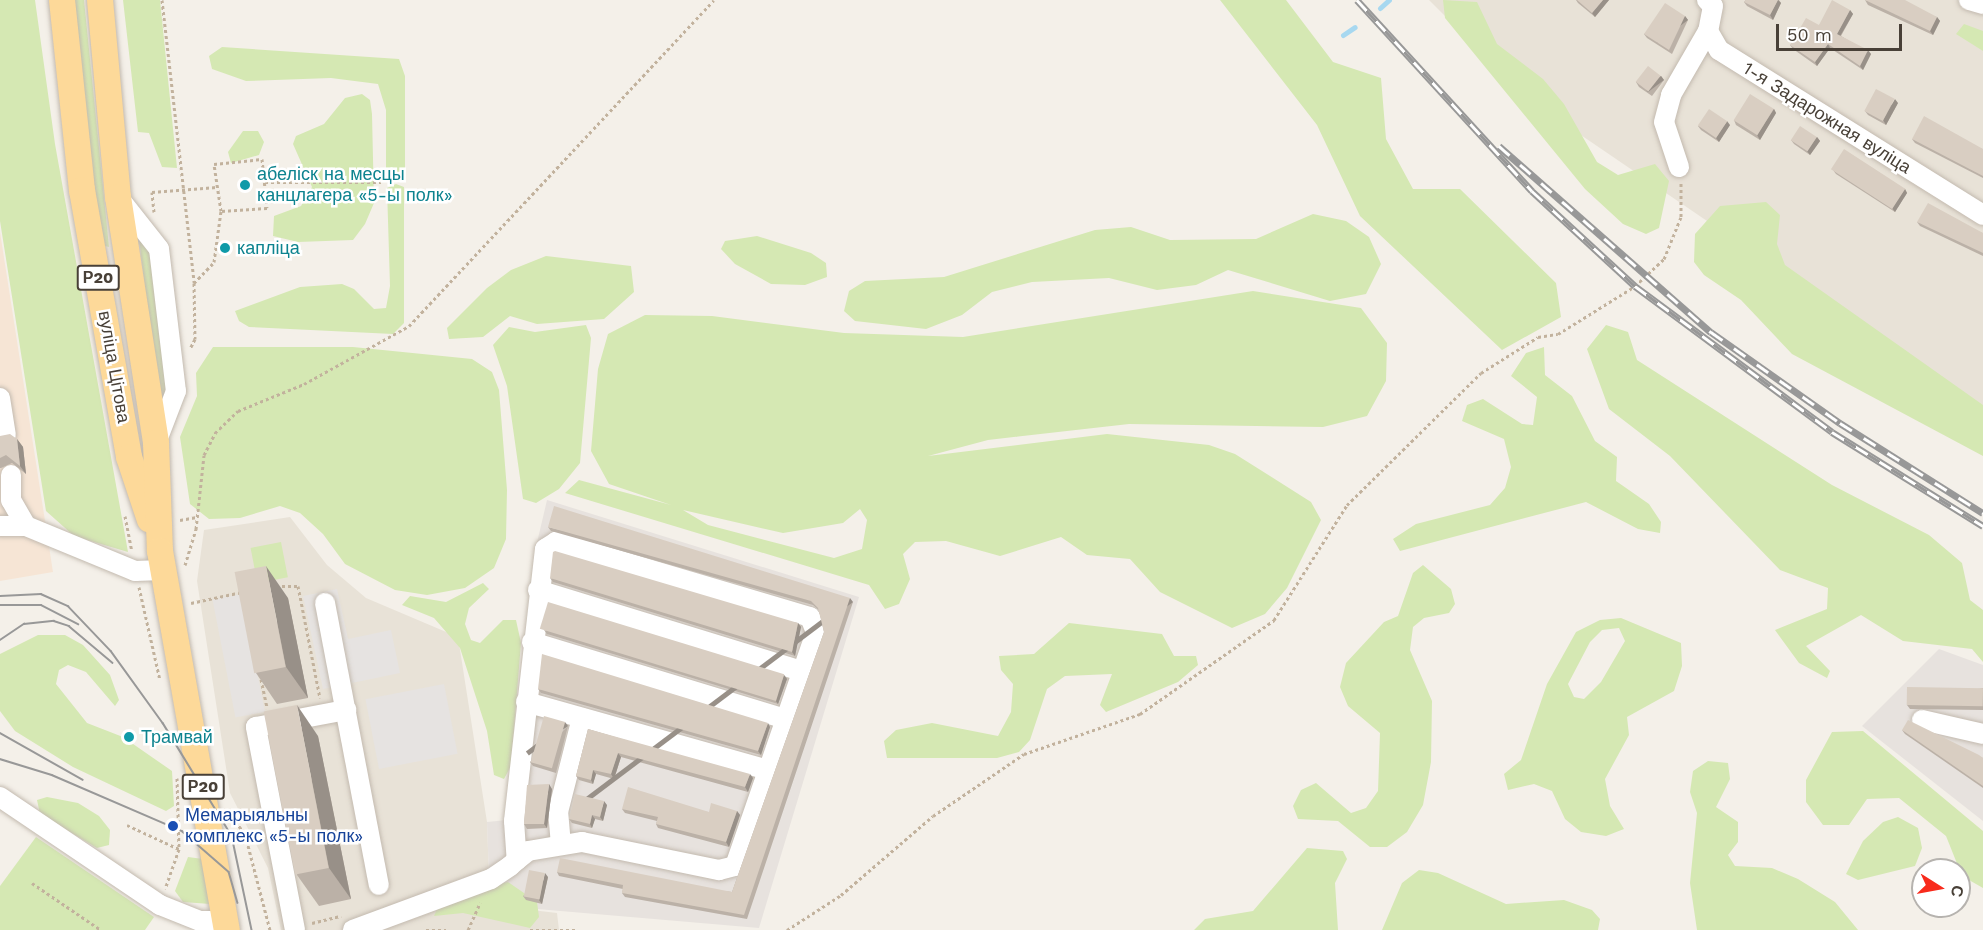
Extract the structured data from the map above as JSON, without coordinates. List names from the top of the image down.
{
  "streets": {
    "main road": ["Р20", "вуліца Цітова"],
    "street": ["1-я Задарожная вуліца"]
  },
  "places": [
    "абеліск на месцы канцлагера «5-ы полк»",
    "капліца",
    "Трамвай",
    "Мемарыяльны комплекс «5-ы полк»"
  ],
  "scale_bar": "50 m",
  "north": "right"
}
